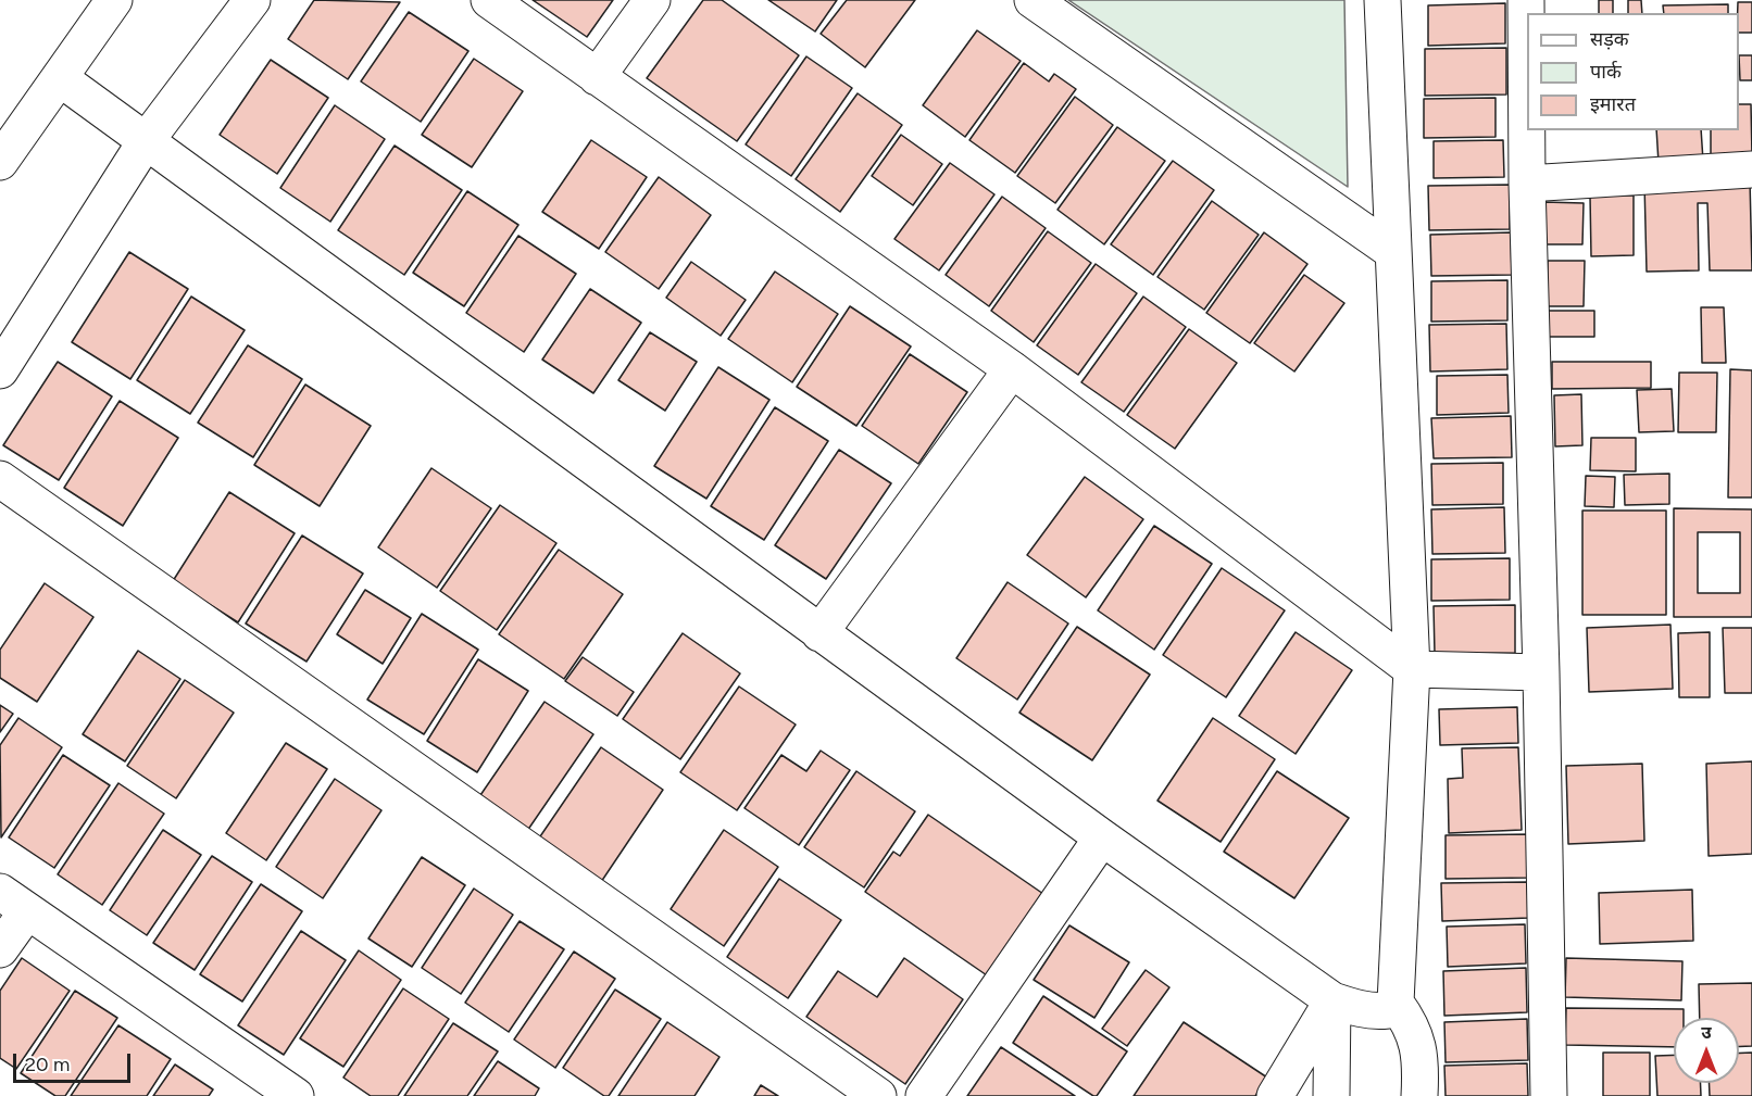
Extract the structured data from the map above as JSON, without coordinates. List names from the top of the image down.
{
  "legend": ["सड़क", "पार्क", "इमारत"],
  "scale_bar": "20 m",
  "north": "top"
}
